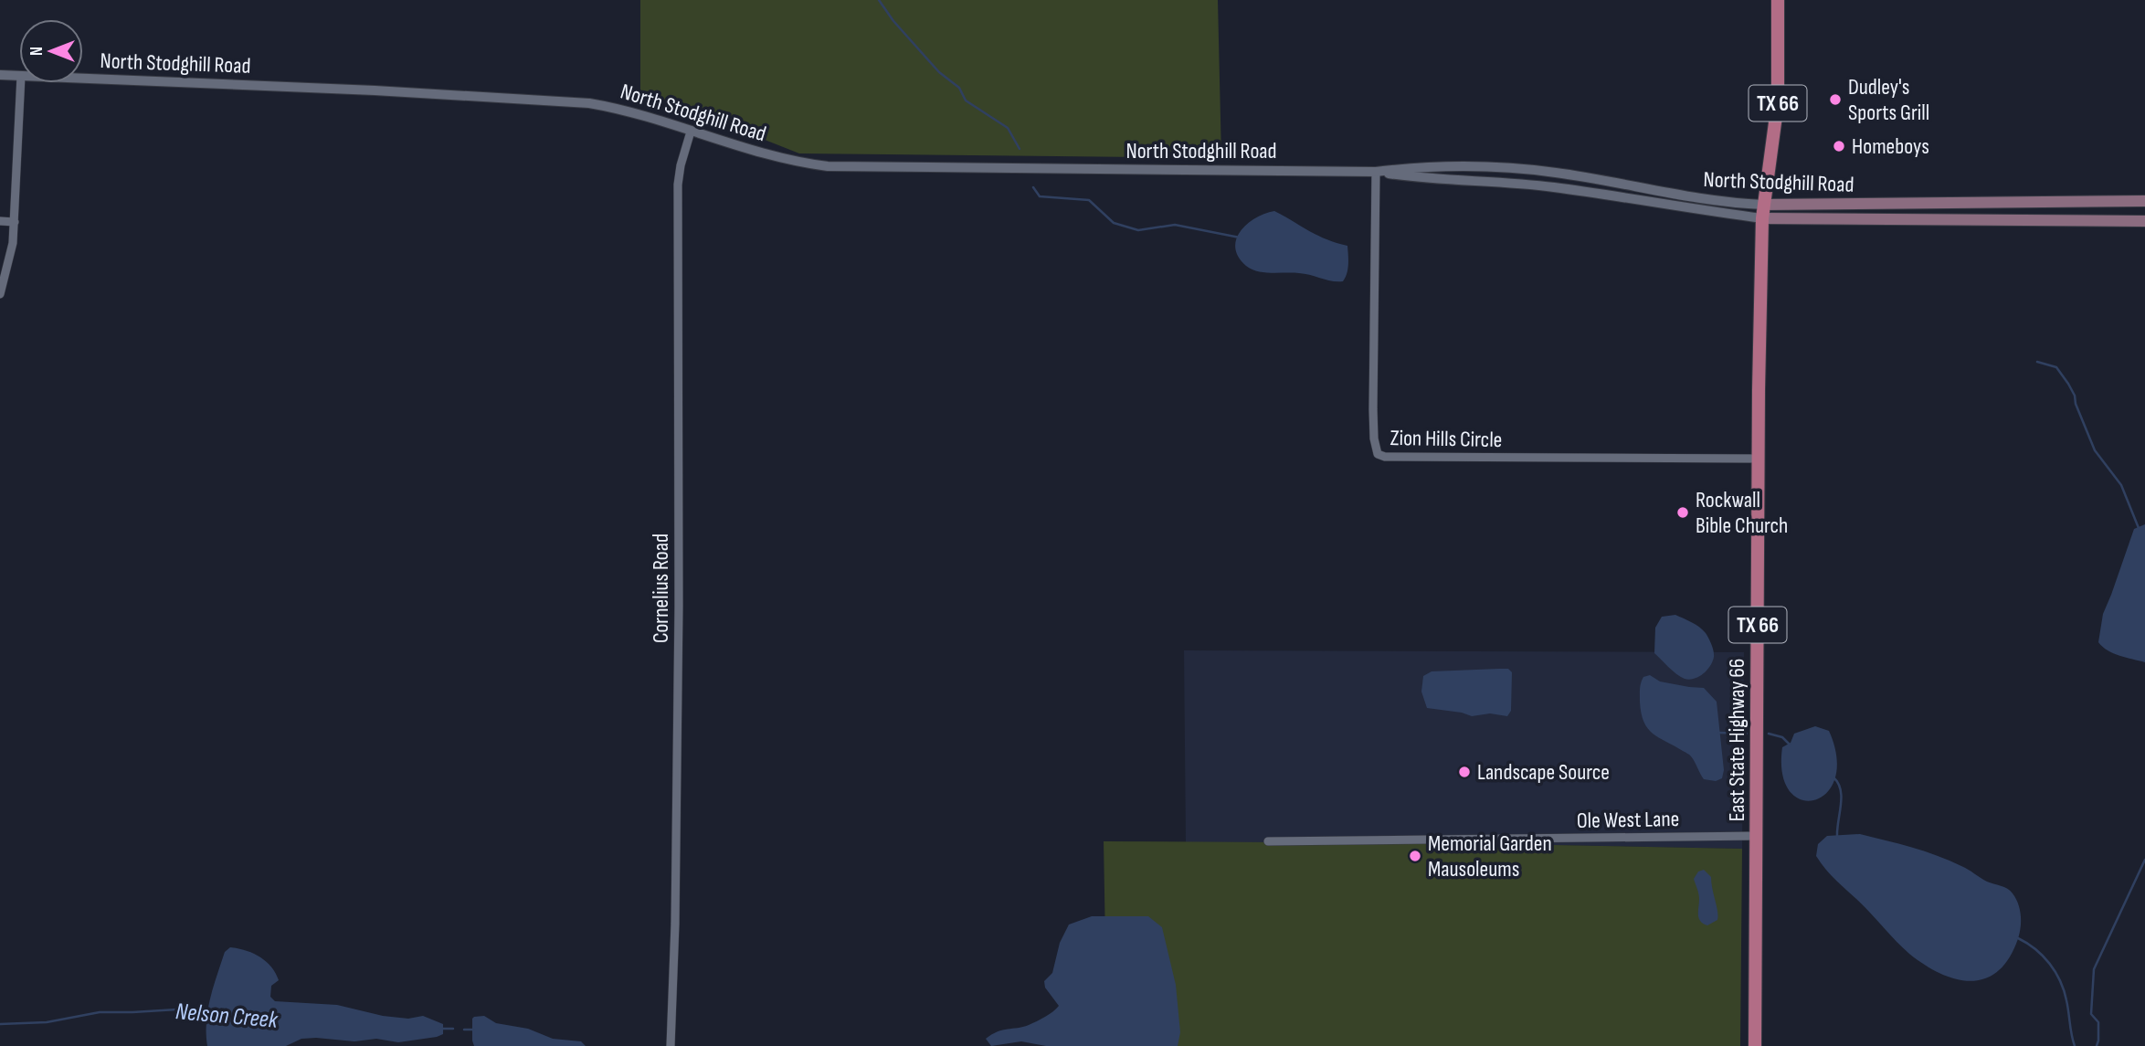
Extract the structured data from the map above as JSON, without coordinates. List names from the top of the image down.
{
  "streets": {
    "main road": ["North Stodghill Road", "TX 66", "East State Highway 66"],
    "street": ["Zion Hills Circle", "Cornelius Road", "Ole West Lane"]
  },
  "crossings": [
    ["North Stodghill Road", "TX 66"],
    ["North Stodghill Road", "Zion Hills Circle"],
    ["North Stodghill Road", "Cornelius Road"],
    ["North Stodghill Road", "East State Highway 66"],
    ["TX 66", "East State Highway 66"],
    ["Zion Hills Circle", "East State Highway 66"],
    ["East State Highway 66", "Ole West Lane"]
  ],
  "water": ["Nelson Creek"],
  "places": [
    "Dudley's Sports Grill",
    "Homeboys",
    "Rockwall Bible Church",
    "Landscape Source",
    "Memorial Garden Mausoleums"
  ],
  "north": "left"
}
